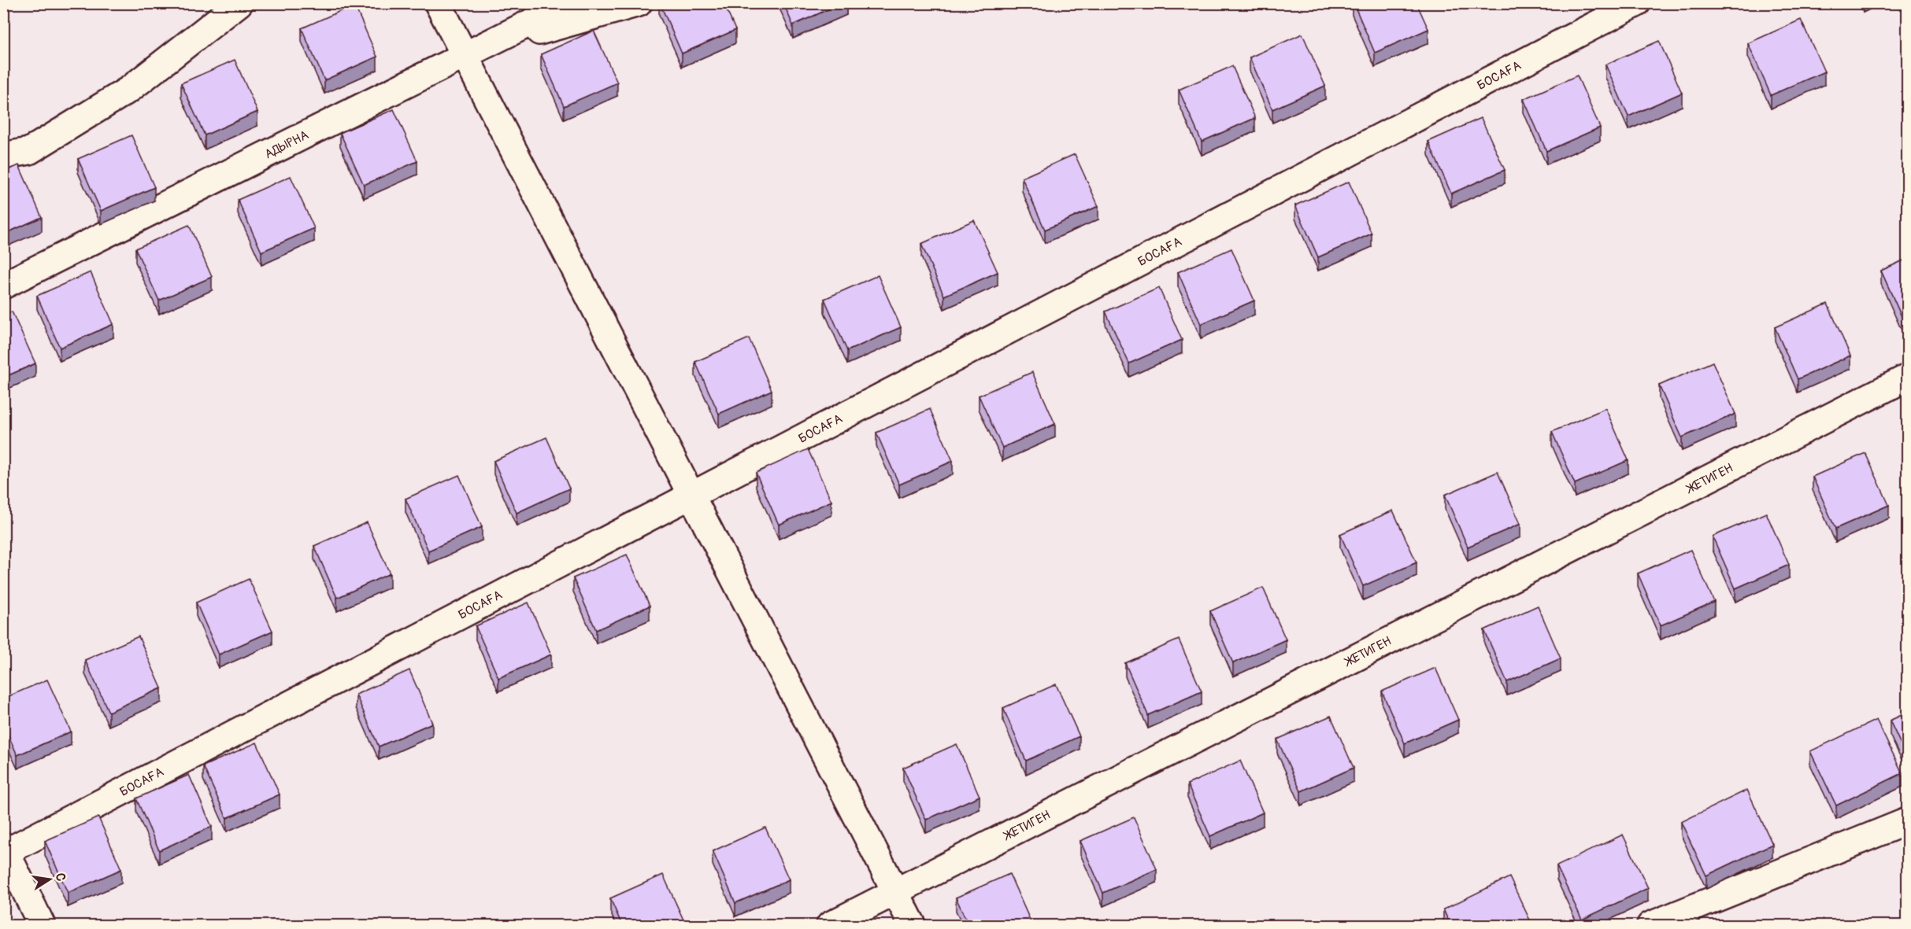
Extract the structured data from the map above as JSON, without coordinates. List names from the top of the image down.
{
  "streets": {
    "street": ["БОСАҒА", "АДЫРНА", "ЖЕТИГЕН"]
  },
  "north": "right"
}
